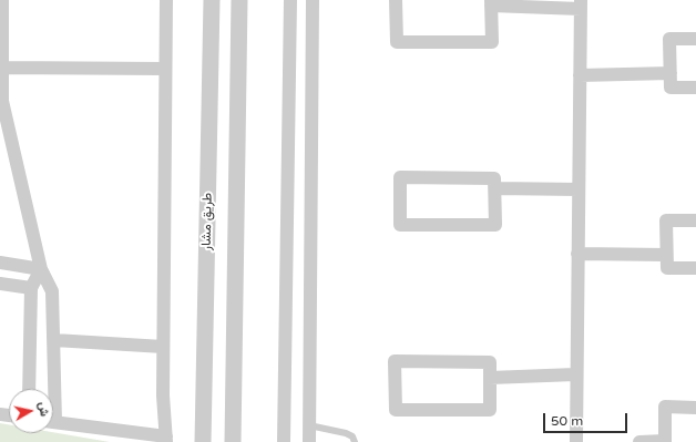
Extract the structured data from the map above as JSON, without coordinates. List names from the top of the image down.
{
  "streets": {
    "street": ["طريق مشار"]
  },
  "scale_bar": "50 m",
  "north": "right"
}
